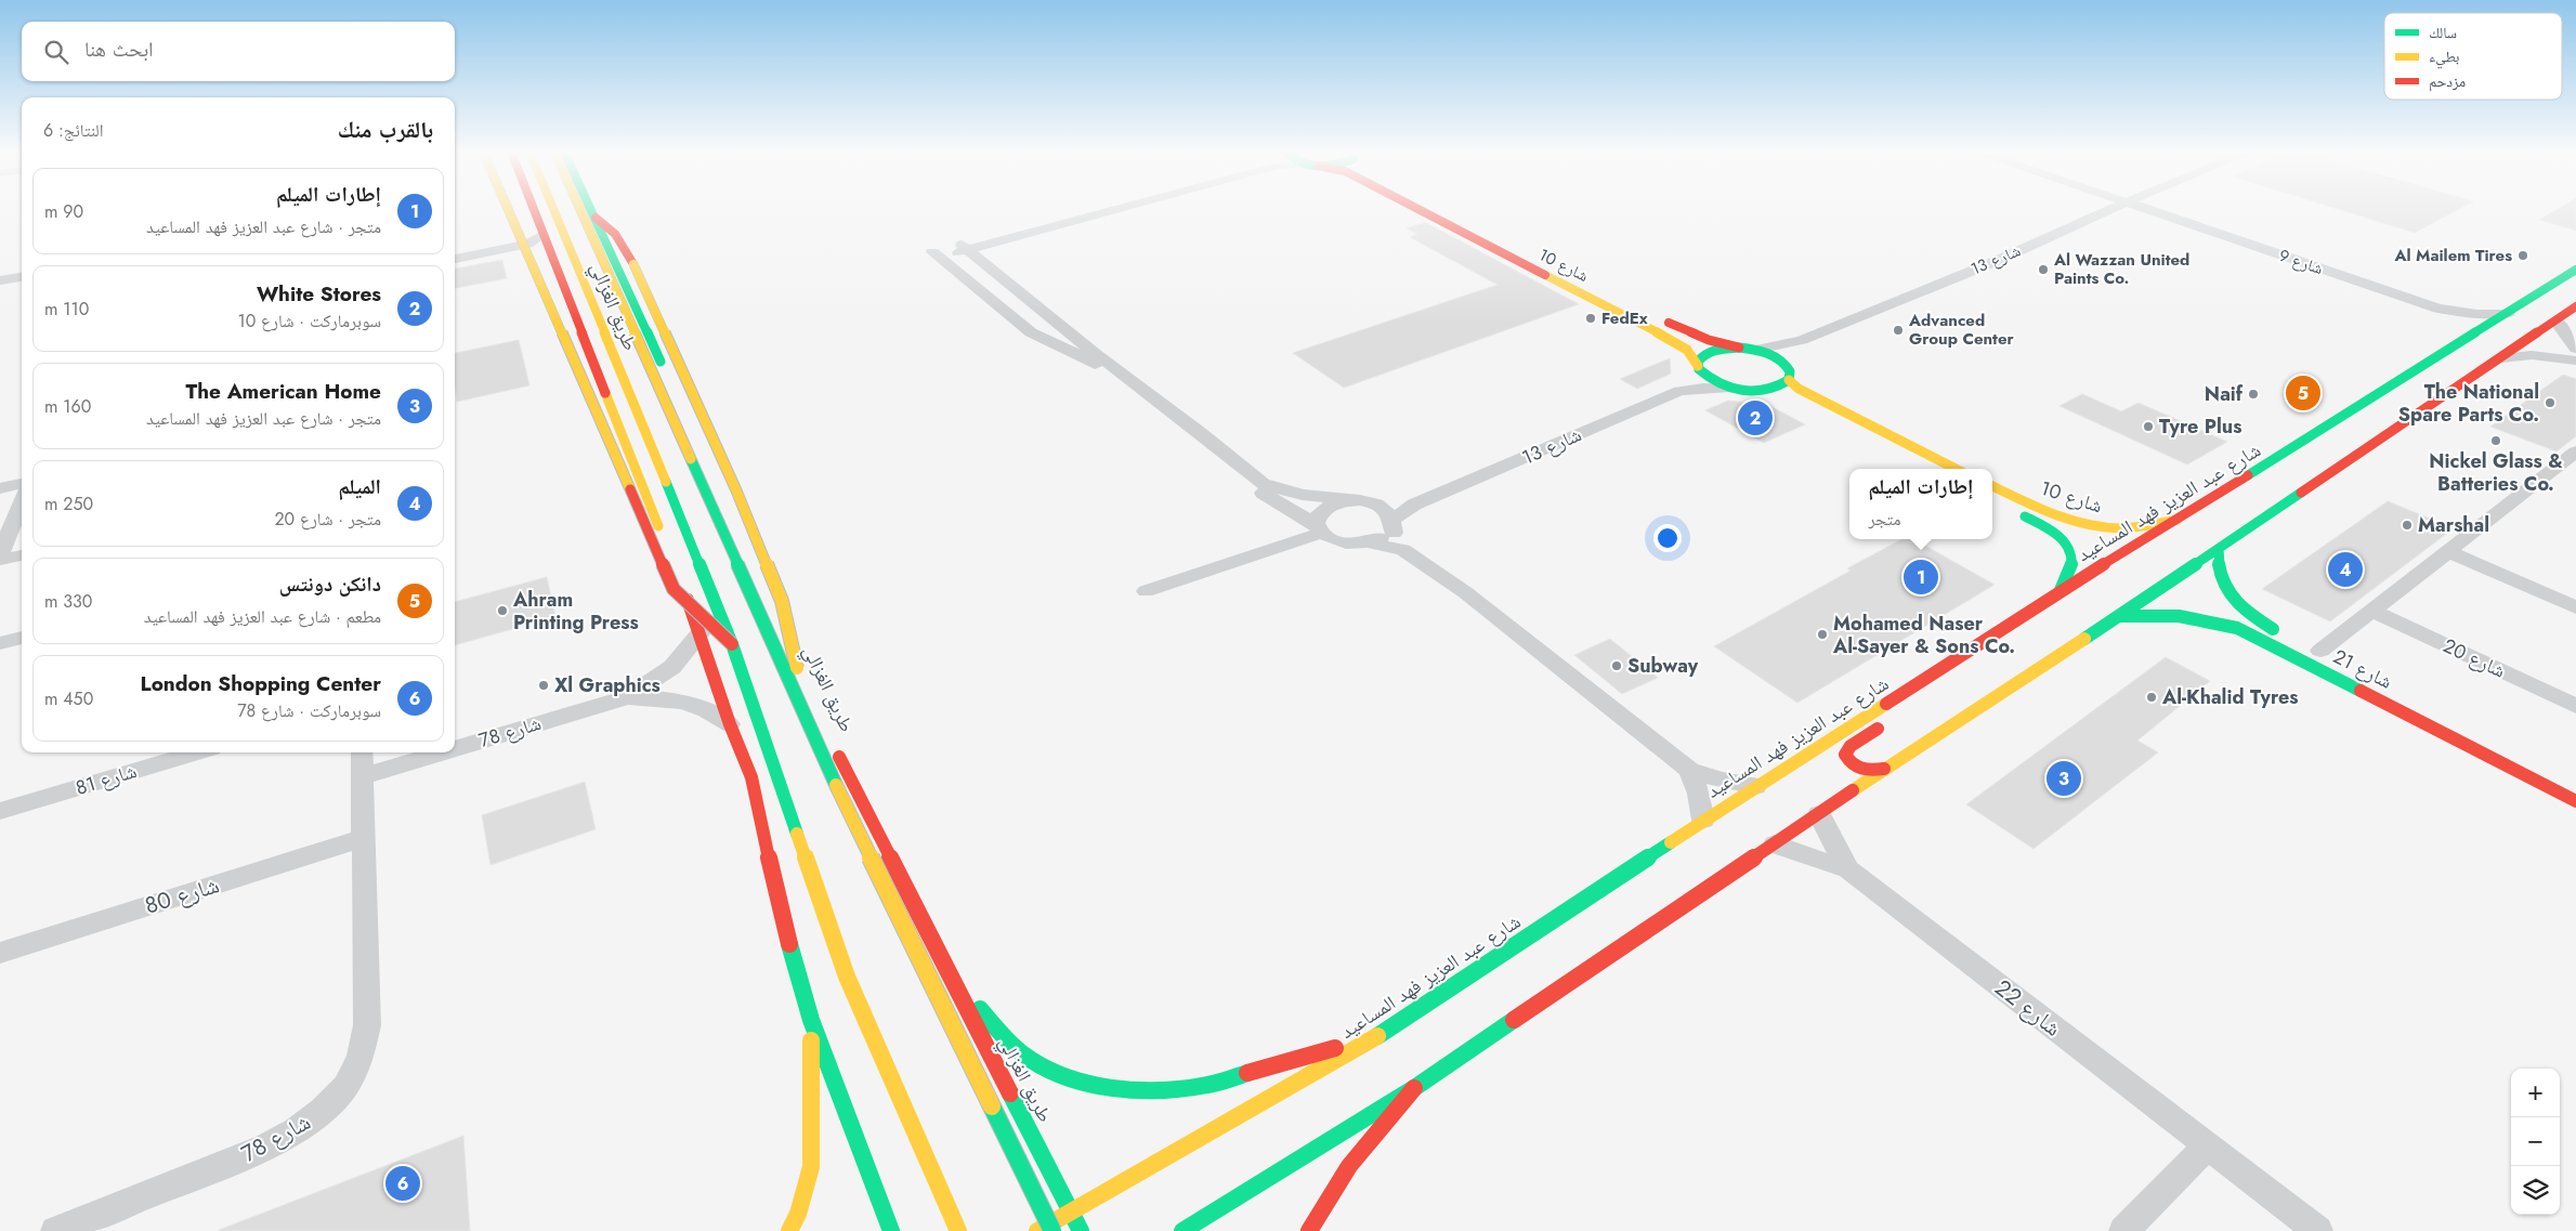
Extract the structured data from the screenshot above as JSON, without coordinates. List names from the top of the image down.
{
  "streets": {
    "main road": [
      "شارع 10",
      "طريق الغزالي",
      "شارع عبد العزيز فهد المساعيد",
      "شارع 21"
    ],
    "street": [
      "شارع 13",
      "شارع 9",
      "شارع 20",
      "شارع 78",
      "شارع 81",
      "شارع 80",
      "شارع 22"
    ]
  },
  "crossings": [
    ["شارع 13", "شارع 10"],
    ["شارع 9", "شارع عبد العزيز فهد المساعيد"],
    ["شارع 10", "شارع عبد العزيز فهد المساعيد"],
    ["طريق الغزالي", "شارع عبد العزيز فهد المساعيد"],
    ["طريق الغزالي", "شارع 78"],
    ["شارع 78", "شارع 80"]
  ],
  "places": [
    "Al Mailem Tires",
    "Al Wazzan United Paints Co.",
    "FedEx",
    "Advanced Group Center",
    "Naif",
    "The National Spare Parts Co.",
    "Tyre Plus",
    "Nickel Glass & Batteries Co.",
    "Marshal",
    "Ahram Printing Press",
    "Mohamed Naser Al-Sayer & Sons Co.",
    "Subway",
    "Xl Graphics",
    "Al-Khalid Tyres"
  ],
  "legend": ["سالك", "بطيء", "مزدحم"],
  "page": {
    "search": "ابحث هنا",
    "heading": ["بالقرب منك", "النتائج: 6"],
    "list": [
      {
        "mark": "1",
        "name": "إطارات الميلم",
        "note": "متجر · شارع عبد العزيز فهد المساعيد",
        "value": "90 m"
      },
      {
        "mark": "2",
        "name": "White Stores",
        "note": "سوبرماركت · شارع 10",
        "value": "110 m"
      },
      {
        "mark": "3",
        "name": "The American Home",
        "note": "متجر · شارع عبد العزيز فهد المساعيد",
        "value": "160 m"
      },
      {
        "mark": "4",
        "name": "الميلم",
        "note": "متجر · شارع 20",
        "value": "250 m"
      },
      {
        "mark": "5",
        "name": "دانكن دونتس",
        "note": "مطعم · شارع عبد العزيز فهد المساعيد",
        "value": "330 m"
      },
      {
        "mark": "6",
        "name": "London Shopping Center",
        "note": "سوبرماركت · شارع 78",
        "value": "450 m"
      }
    ],
    "pins": [
      "5",
      "2",
      "4",
      "1",
      "3",
      "6"
    ],
    "popup": ["إطارات الميلم", "متجر"],
    "map_buttons": ["+", "−"]
  }
}
